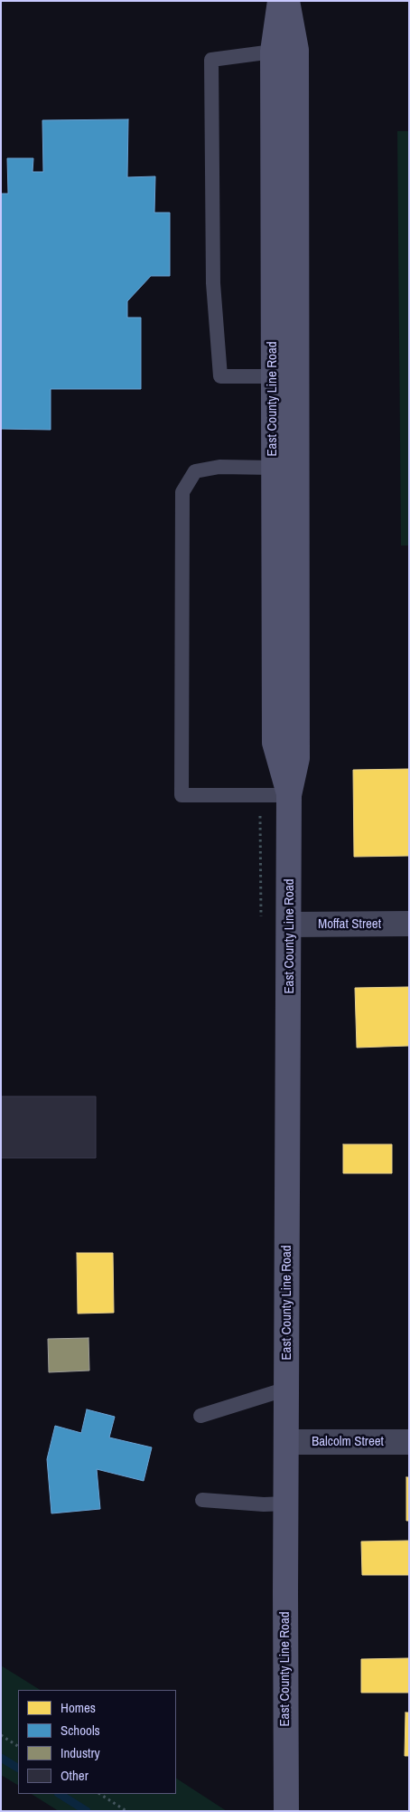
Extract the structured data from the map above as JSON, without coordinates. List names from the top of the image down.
{
  "streets": {
    "main road": ["East County Line Road"],
    "street": ["Moffat Street", "Balcolm Street"]
  },
  "crossings": [
    ["East County Line Road", "Moffat Street"],
    ["East County Line Road", "Balcolm Street"]
  ],
  "legend": [
    "Homes",
    "Schools",
    "Industry",
    "Other"
  ]
}
